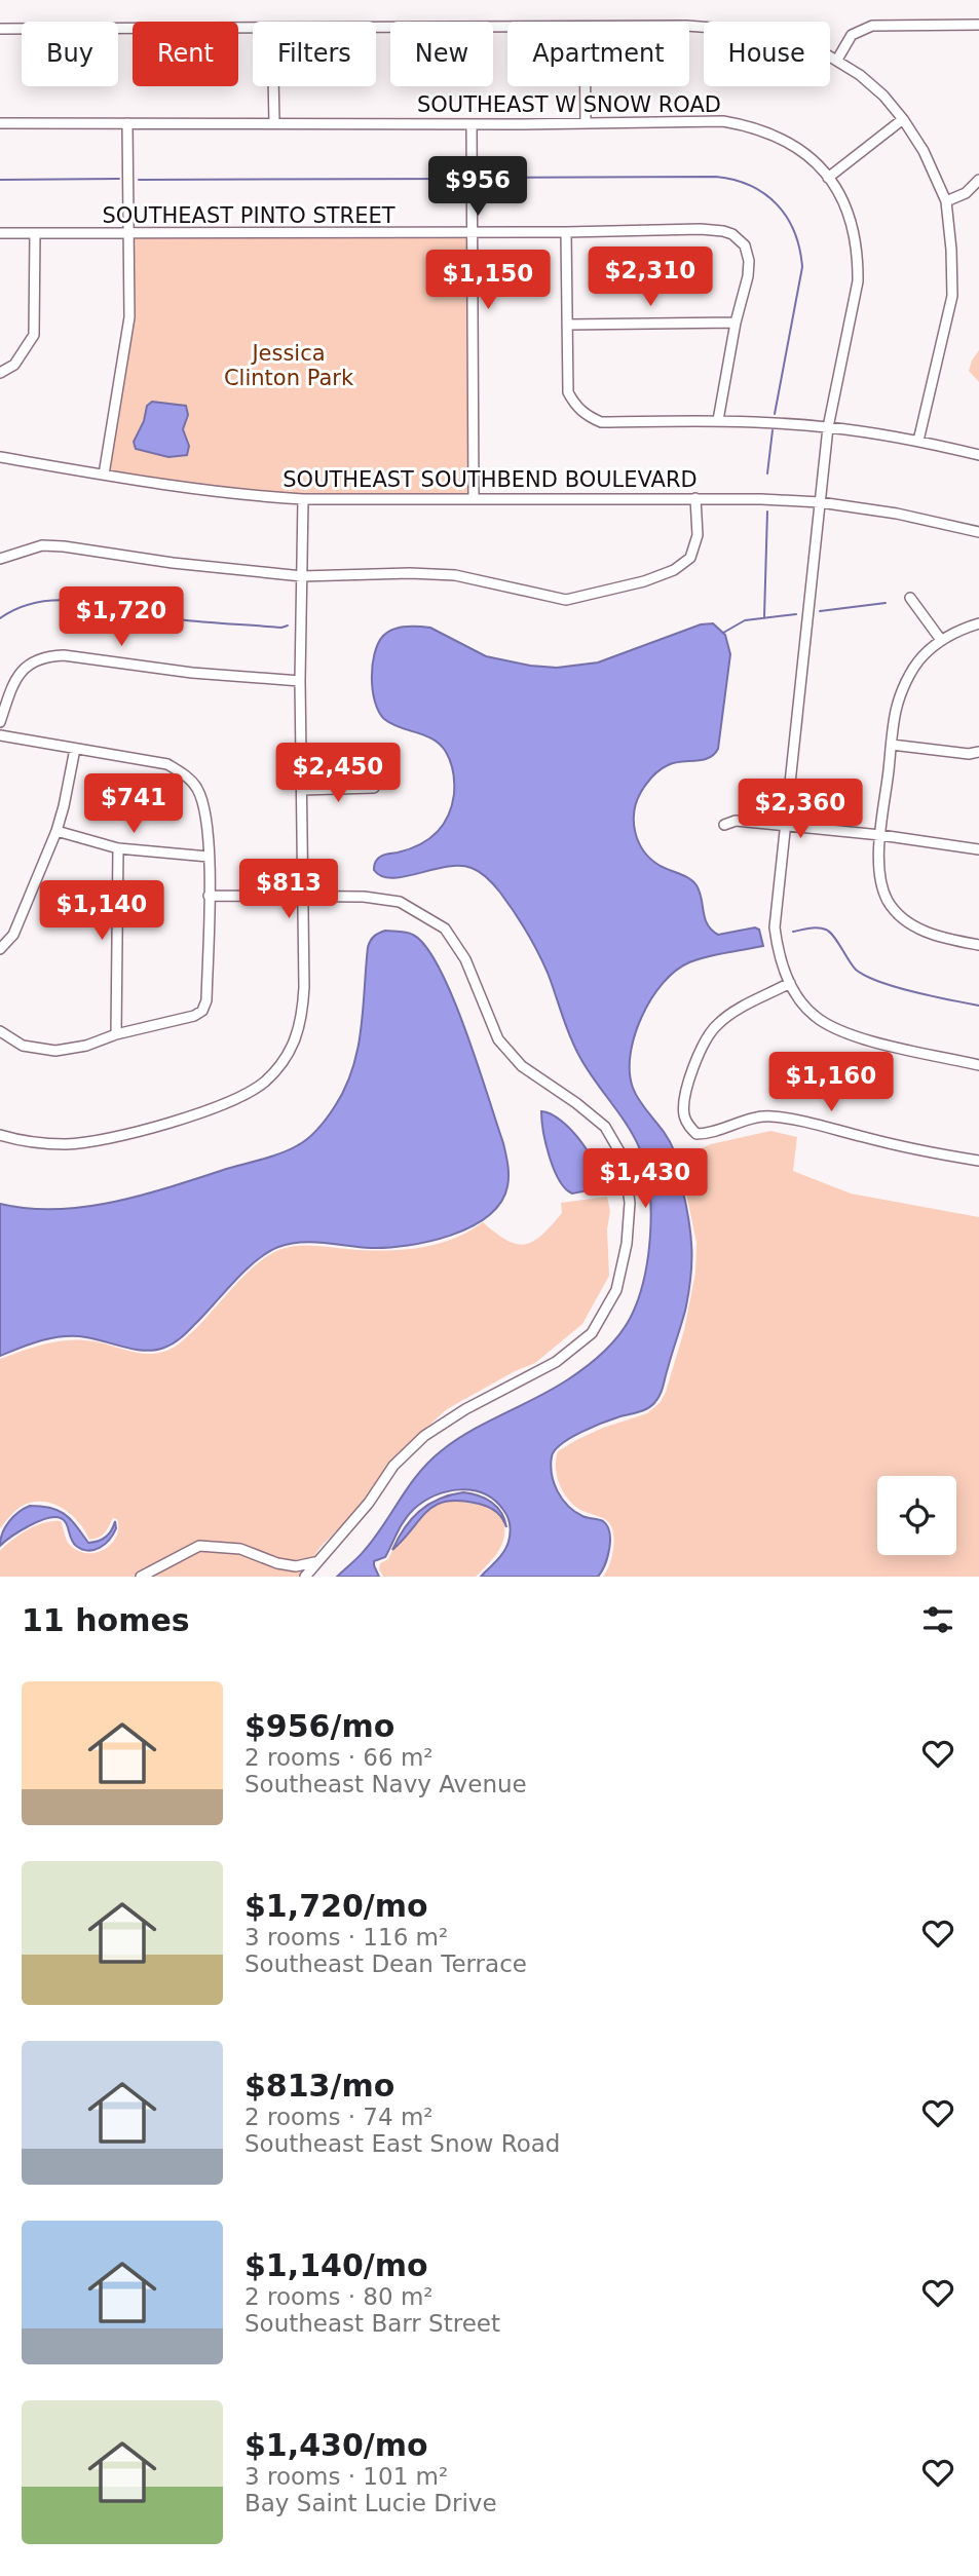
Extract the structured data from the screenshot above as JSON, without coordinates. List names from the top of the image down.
{
  "streets": {
    "street": ["SOUTHEAST W SNOW ROAD", "SOUTHEAST PINTO STREET", "SOUTHEAST SOUTHBEND BOULEVARD"]
  },
  "crossings": [
    ["SOUTHEAST W SNOW ROAD", "SOUTHEAST SOUTHBEND BOULEVARD"]
  ],
  "parks": ["Jessica Clinton Park"],
  "page": {
    "chip": [
      "Buy",
      "Rent",
      "Filters",
      "New",
      "Apartment",
      "House"
    ],
    "price": [
      "$956",
      "$2,310",
      "$1,150",
      "$1,720",
      "$2,450",
      "$741",
      "$2,360",
      "$813",
      "$1,140",
      "$1,160",
      "$1,430"
    ],
    "heading": "11 homes",
    "list": [
      {
        "name": "$956/mo",
        "note": "2 rooms · 66 m² · Southeast Navy Avenue"
      },
      {
        "name": "$1,720/mo",
        "note": "3 rooms · 116 m² · Southeast Dean Terrace"
      },
      {
        "name": "$813/mo",
        "note": "2 rooms · 74 m² · Southeast East Snow Road"
      },
      {
        "name": "$1,140/mo",
        "note": "2 rooms · 80 m² · Southeast Barr Street"
      },
      {
        "name": "$1,430/mo",
        "note": "3 rooms · 101 m² · Bay Saint Lucie Drive"
      }
    ]
  }
}
